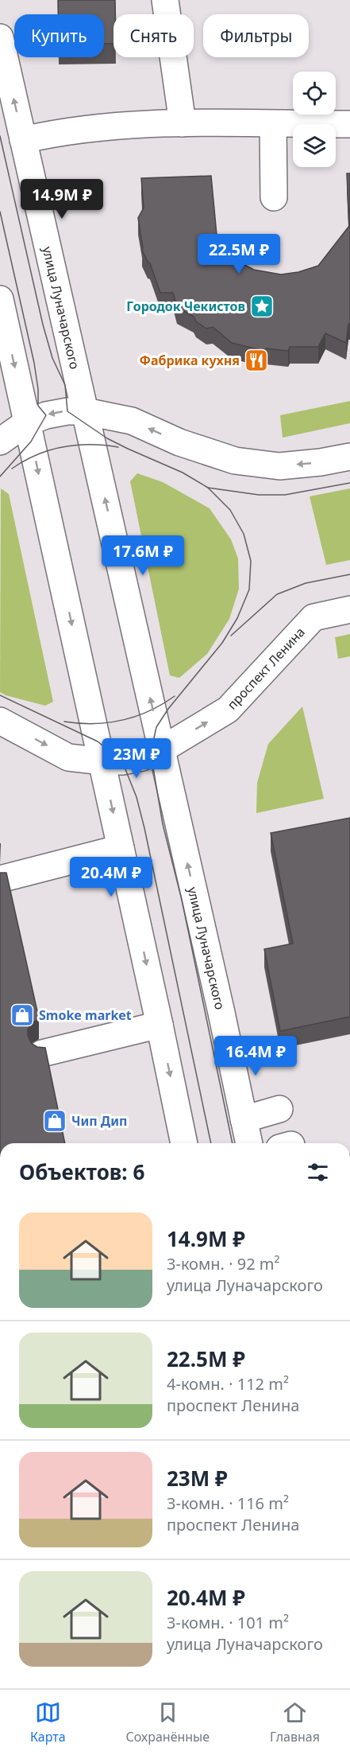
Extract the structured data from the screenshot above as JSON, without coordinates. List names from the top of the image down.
{
  "streets": {
    "main road": ["улица Луначарского", "проспект Ленина"]
  },
  "crossings": [
    ["улица Луначарского", "проспект Ленина"]
  ],
  "one_way": ["проспект Ленина"],
  "places": {
    "place": ["Городок Чекистов"],
    "restaurant": ["Фабрика кухня"],
    "shop": ["Smoke market", "Чип Дип"]
  },
  "page": {
    "chip": ["Купить", "Снять", "Фильтры"],
    "price": [
      "14.9M ₽",
      "22.5M ₽",
      "17.6M ₽",
      "23M ₽",
      "20.4M ₽",
      "16.4M ₽"
    ],
    "heading": "Объектов: 6",
    "list": [
      {
        "name": "14.9M ₽",
        "note": "3-комн. · 92 m² · улица Луначарского"
      },
      {
        "name": "22.5M ₽",
        "note": "4-комн. · 112 m² · проспект Ленина"
      },
      {
        "name": "23M ₽",
        "note": "3-комн. · 116 m² · проспект Ленина"
      },
      {
        "name": "20.4M ₽",
        "note": "3-комн. · 101 m² · улица Луначарского"
      }
    ],
    "tabs": ["Карта", "Сохранённые", "Главная"]
  }
}
